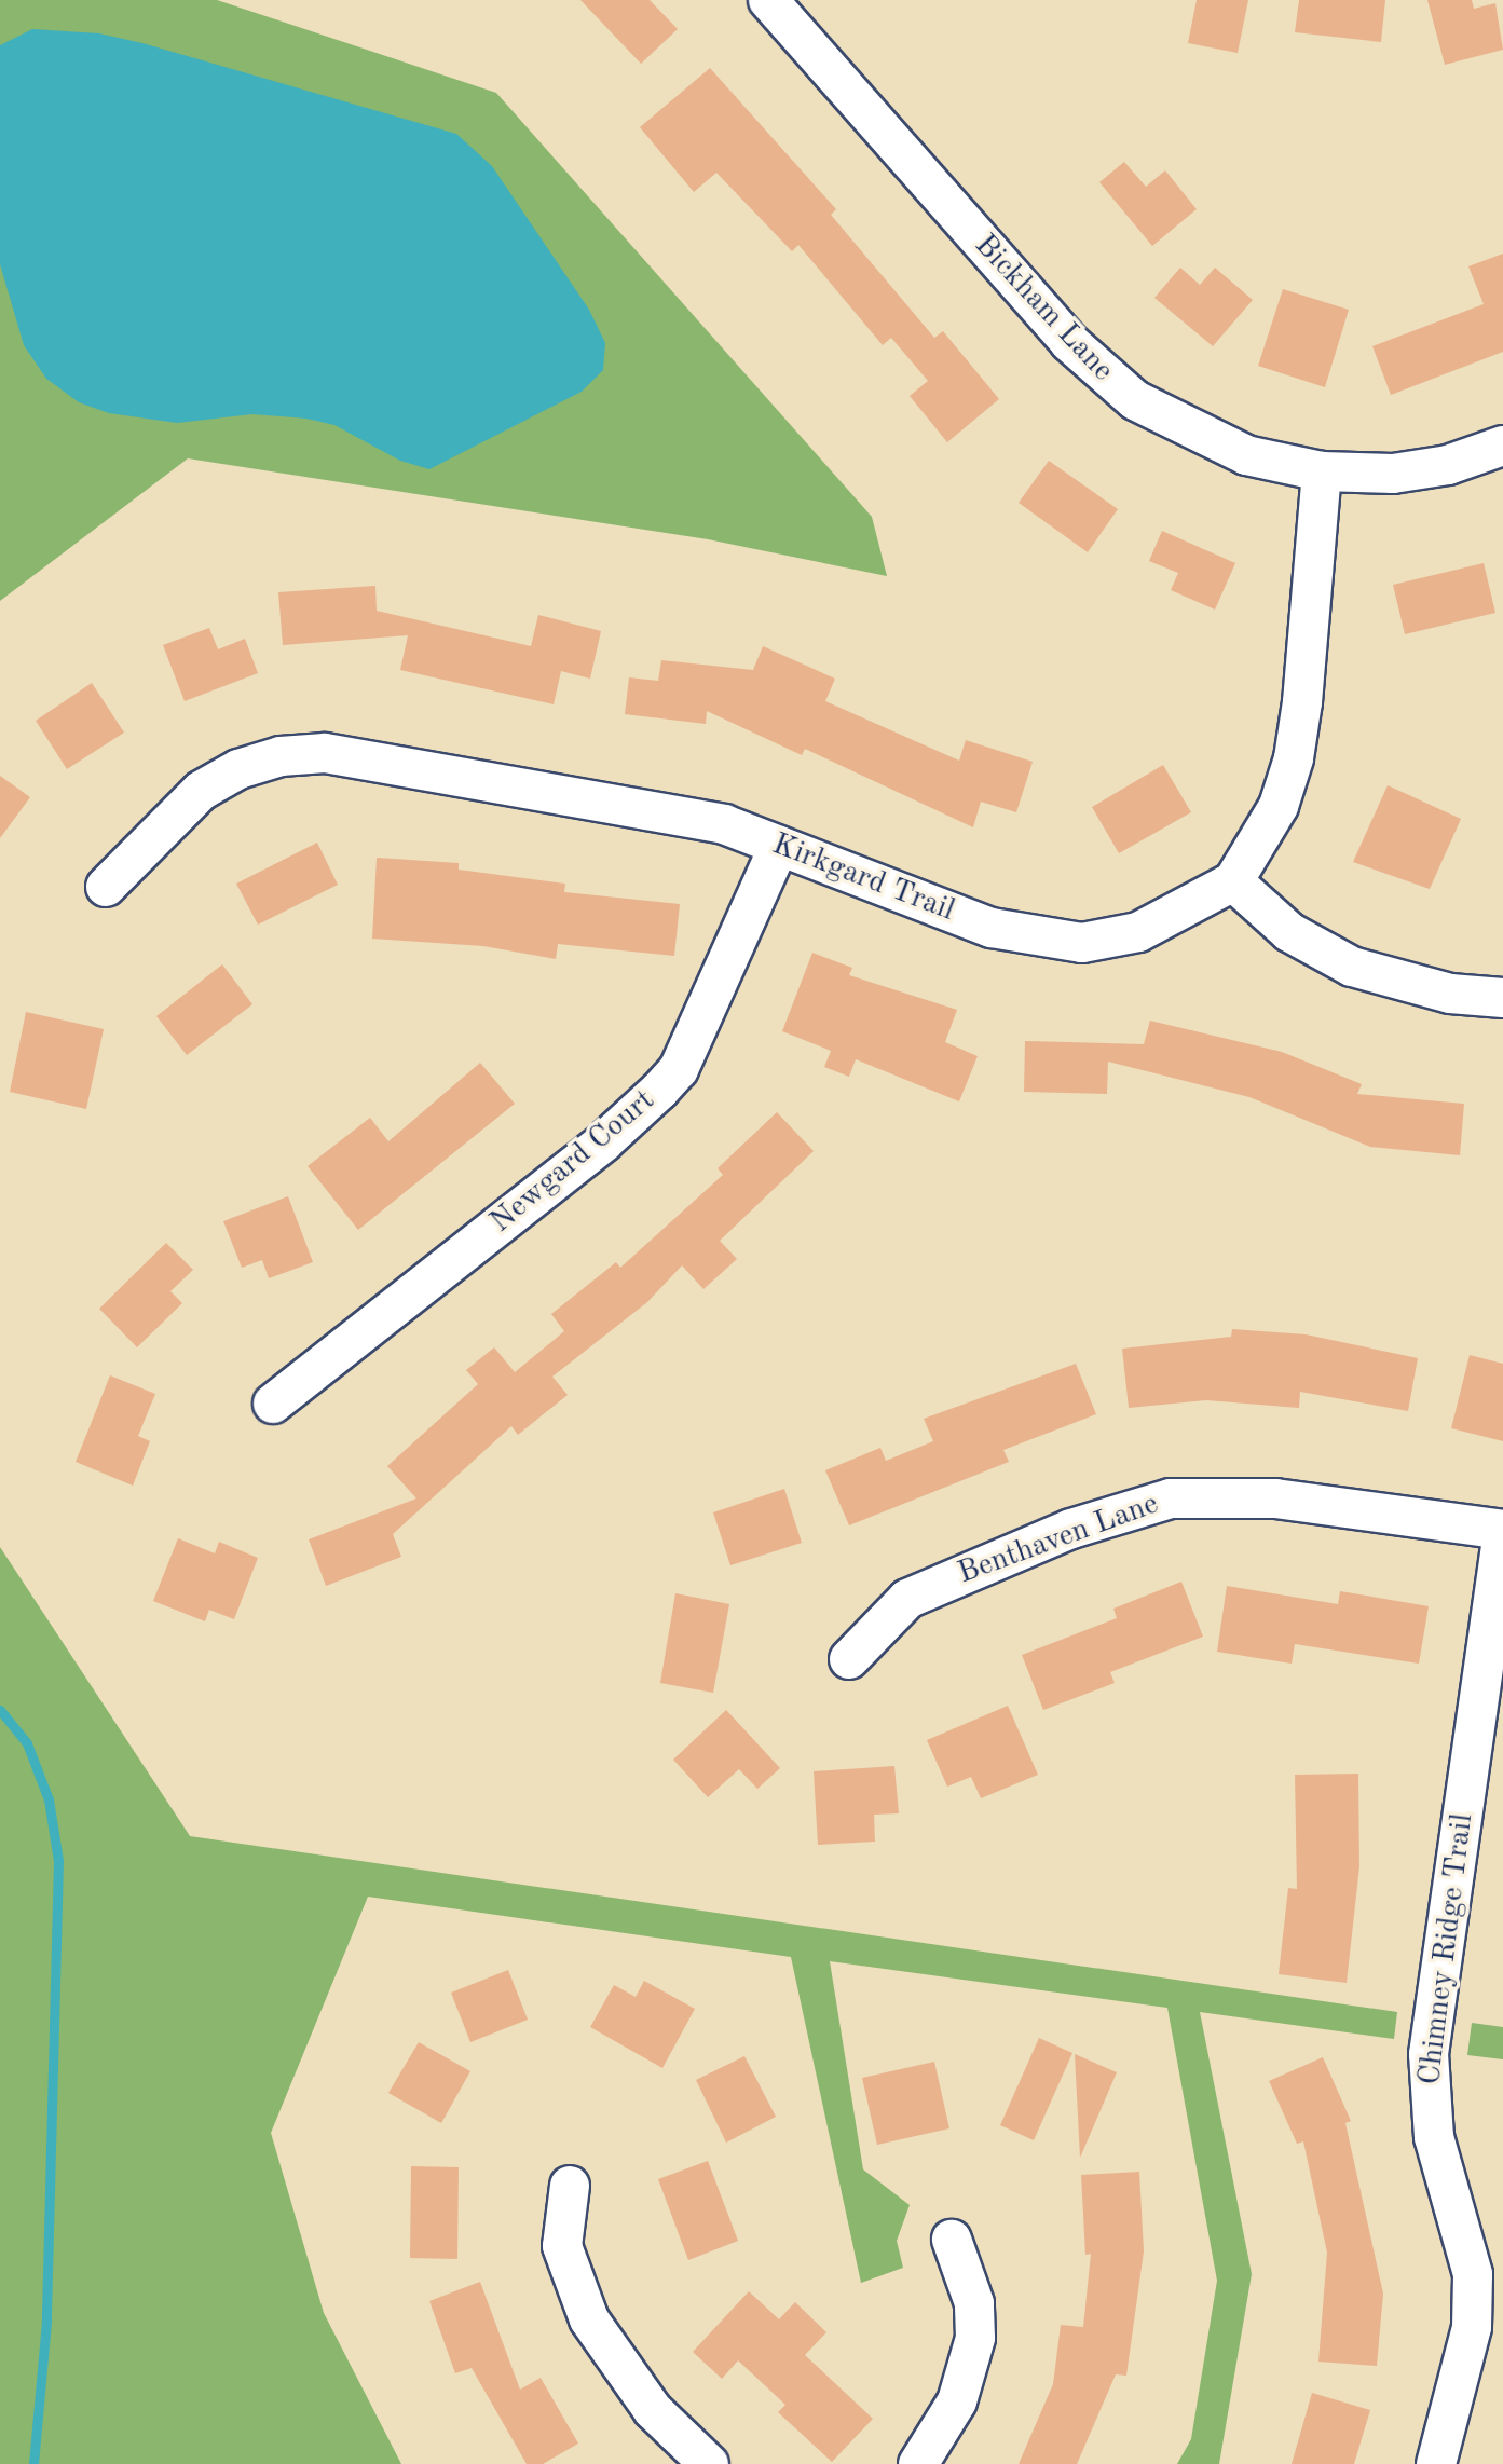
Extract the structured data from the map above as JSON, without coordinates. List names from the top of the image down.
{
  "streets": {
    "street": [
      "Bickham Lane",
      "Kirkgard Trail",
      "Newgard Court",
      "Benthaven Lane",
      "Chimney Ridge Trail"
    ]
  },
  "crossings": [
    ["Kirkgard Trail", "Newgard Court"],
    ["Benthaven Lane", "Chimney Ridge Trail"]
  ]
}
